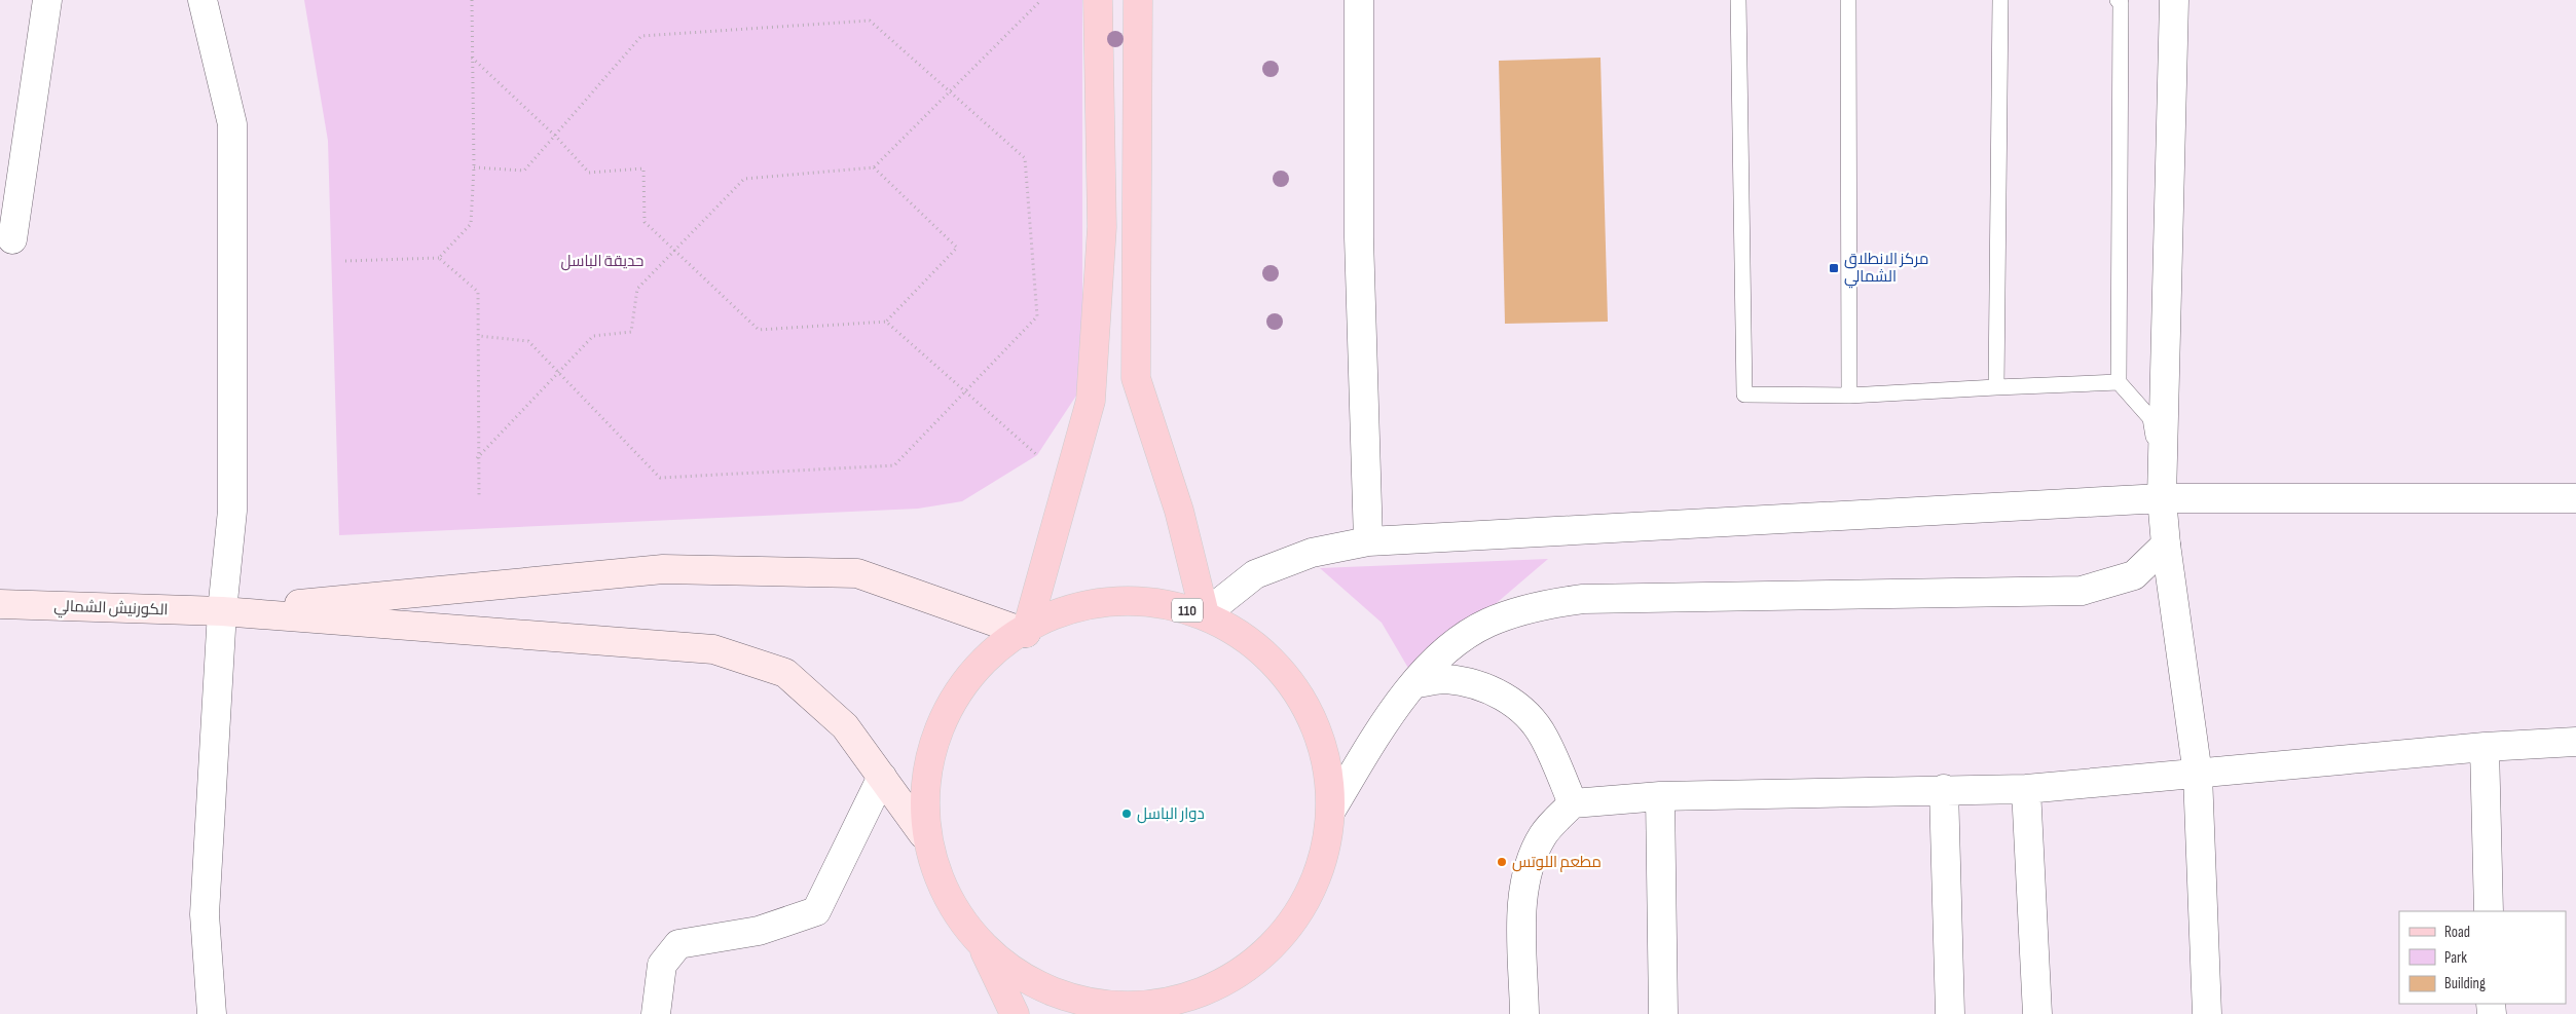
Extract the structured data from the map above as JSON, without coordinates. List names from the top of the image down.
{
  "streets": {
    "main road": ["الكورنيش الشمالي", "110"]
  },
  "parks": ["حديقة الباسل"],
  "places": {
    "transit": ["مركز الانطلاق الشمالي"],
    "other": ["دوار الباسل", "مطعم اللوتس"]
  },
  "legend": ["Road", "Park", "Building"]
}
